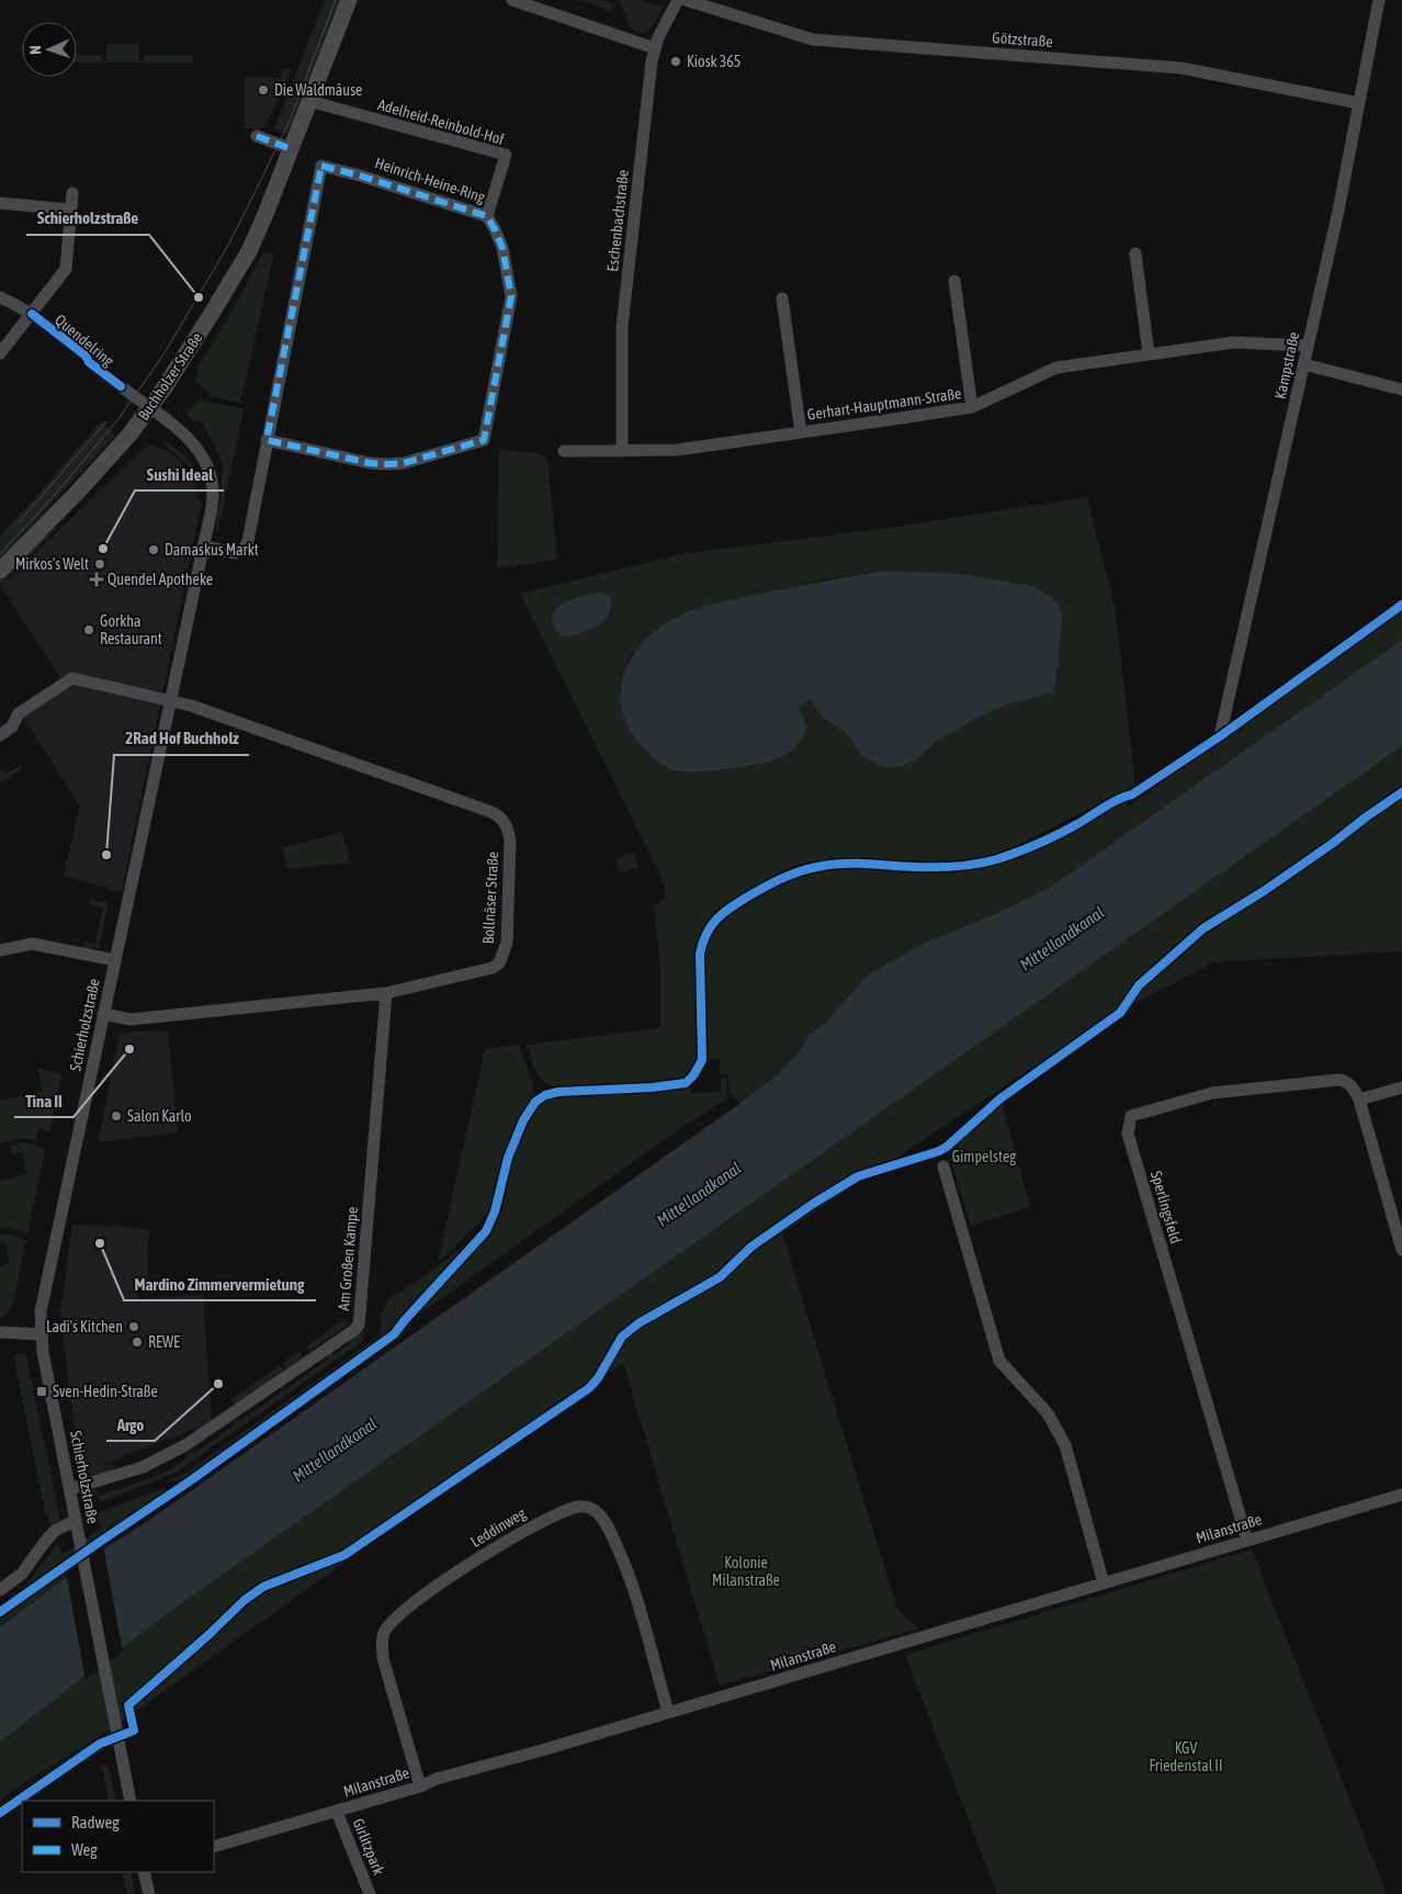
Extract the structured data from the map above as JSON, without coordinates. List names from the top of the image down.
{
  "streets": {
    "main road": ["Buchholzer Straße"],
    "street": [
      "Götzstraße",
      "Adelheid-Reinbold-Hof",
      "Heinrich-Heine-Ring",
      "Eschenbachstraße",
      "Quendelring",
      "Kampstraße",
      "Gerhart-Hauptmann-Straße",
      "Bollnäser Straße",
      "Schierholzstraße",
      "Sperlingsfeld",
      "Am Großen Kampe",
      "Leddinweg",
      "Milanstraße",
      "Girlitzpark"
    ]
  },
  "crossings": [
    ["Götzstraße", "Kampstraße"],
    ["Adelheid-Reinbold-Hof", "Heinrich-Heine-Ring"],
    ["Adelheid-Reinbold-Hof", "Buchholzer Straße"],
    ["Heinrich-Heine-Ring", "Schierholzstraße"],
    ["Eschenbachstraße", "Gerhart-Hauptmann-Straße"],
    ["Quendelring", "Buchholzer Straße"],
    ["Quendelring", "Schierholzstraße"],
    ["Kampstraße", "Gerhart-Hauptmann-Straße"],
    ["Buchholzer Straße", "Schierholzstraße"],
    ["Bollnäser Straße", "Schierholzstraße"],
    ["Bollnäser Straße", "Am Großen Kampe"],
    ["Schierholzstraße", "Am Großen Kampe"],
    ["Sperlingsfeld", "Milanstraße"],
    ["Leddinweg", "Milanstraße"],
    ["Milanstraße", "Girlitzpark"]
  ],
  "water": ["Mittellandkanal"],
  "parks": ["Gimpelsteg", "Kolonie Milanstraße", "KGV Friedenstal II"],
  "places": {
    "other": [
      "Kiosk 365",
      "Die Waldmäuse",
      "Schierholzstraße",
      "Sushi Ideal",
      "Damaskus Markt",
      "Mirkos's Welt",
      "Gorkha Restaurant",
      "2Rad Hof Buchholz",
      "Tina II",
      "Salon Karlo",
      "Mardino Zimmervermietung",
      "Ladi's Kitchen",
      "REWE",
      "Argo"
    ],
    "health": ["Quendel Apotheke"],
    "transit": ["Sven-Hedin-Straße"]
  },
  "legend": ["Radweg", "Weg"],
  "north": "left"
}
